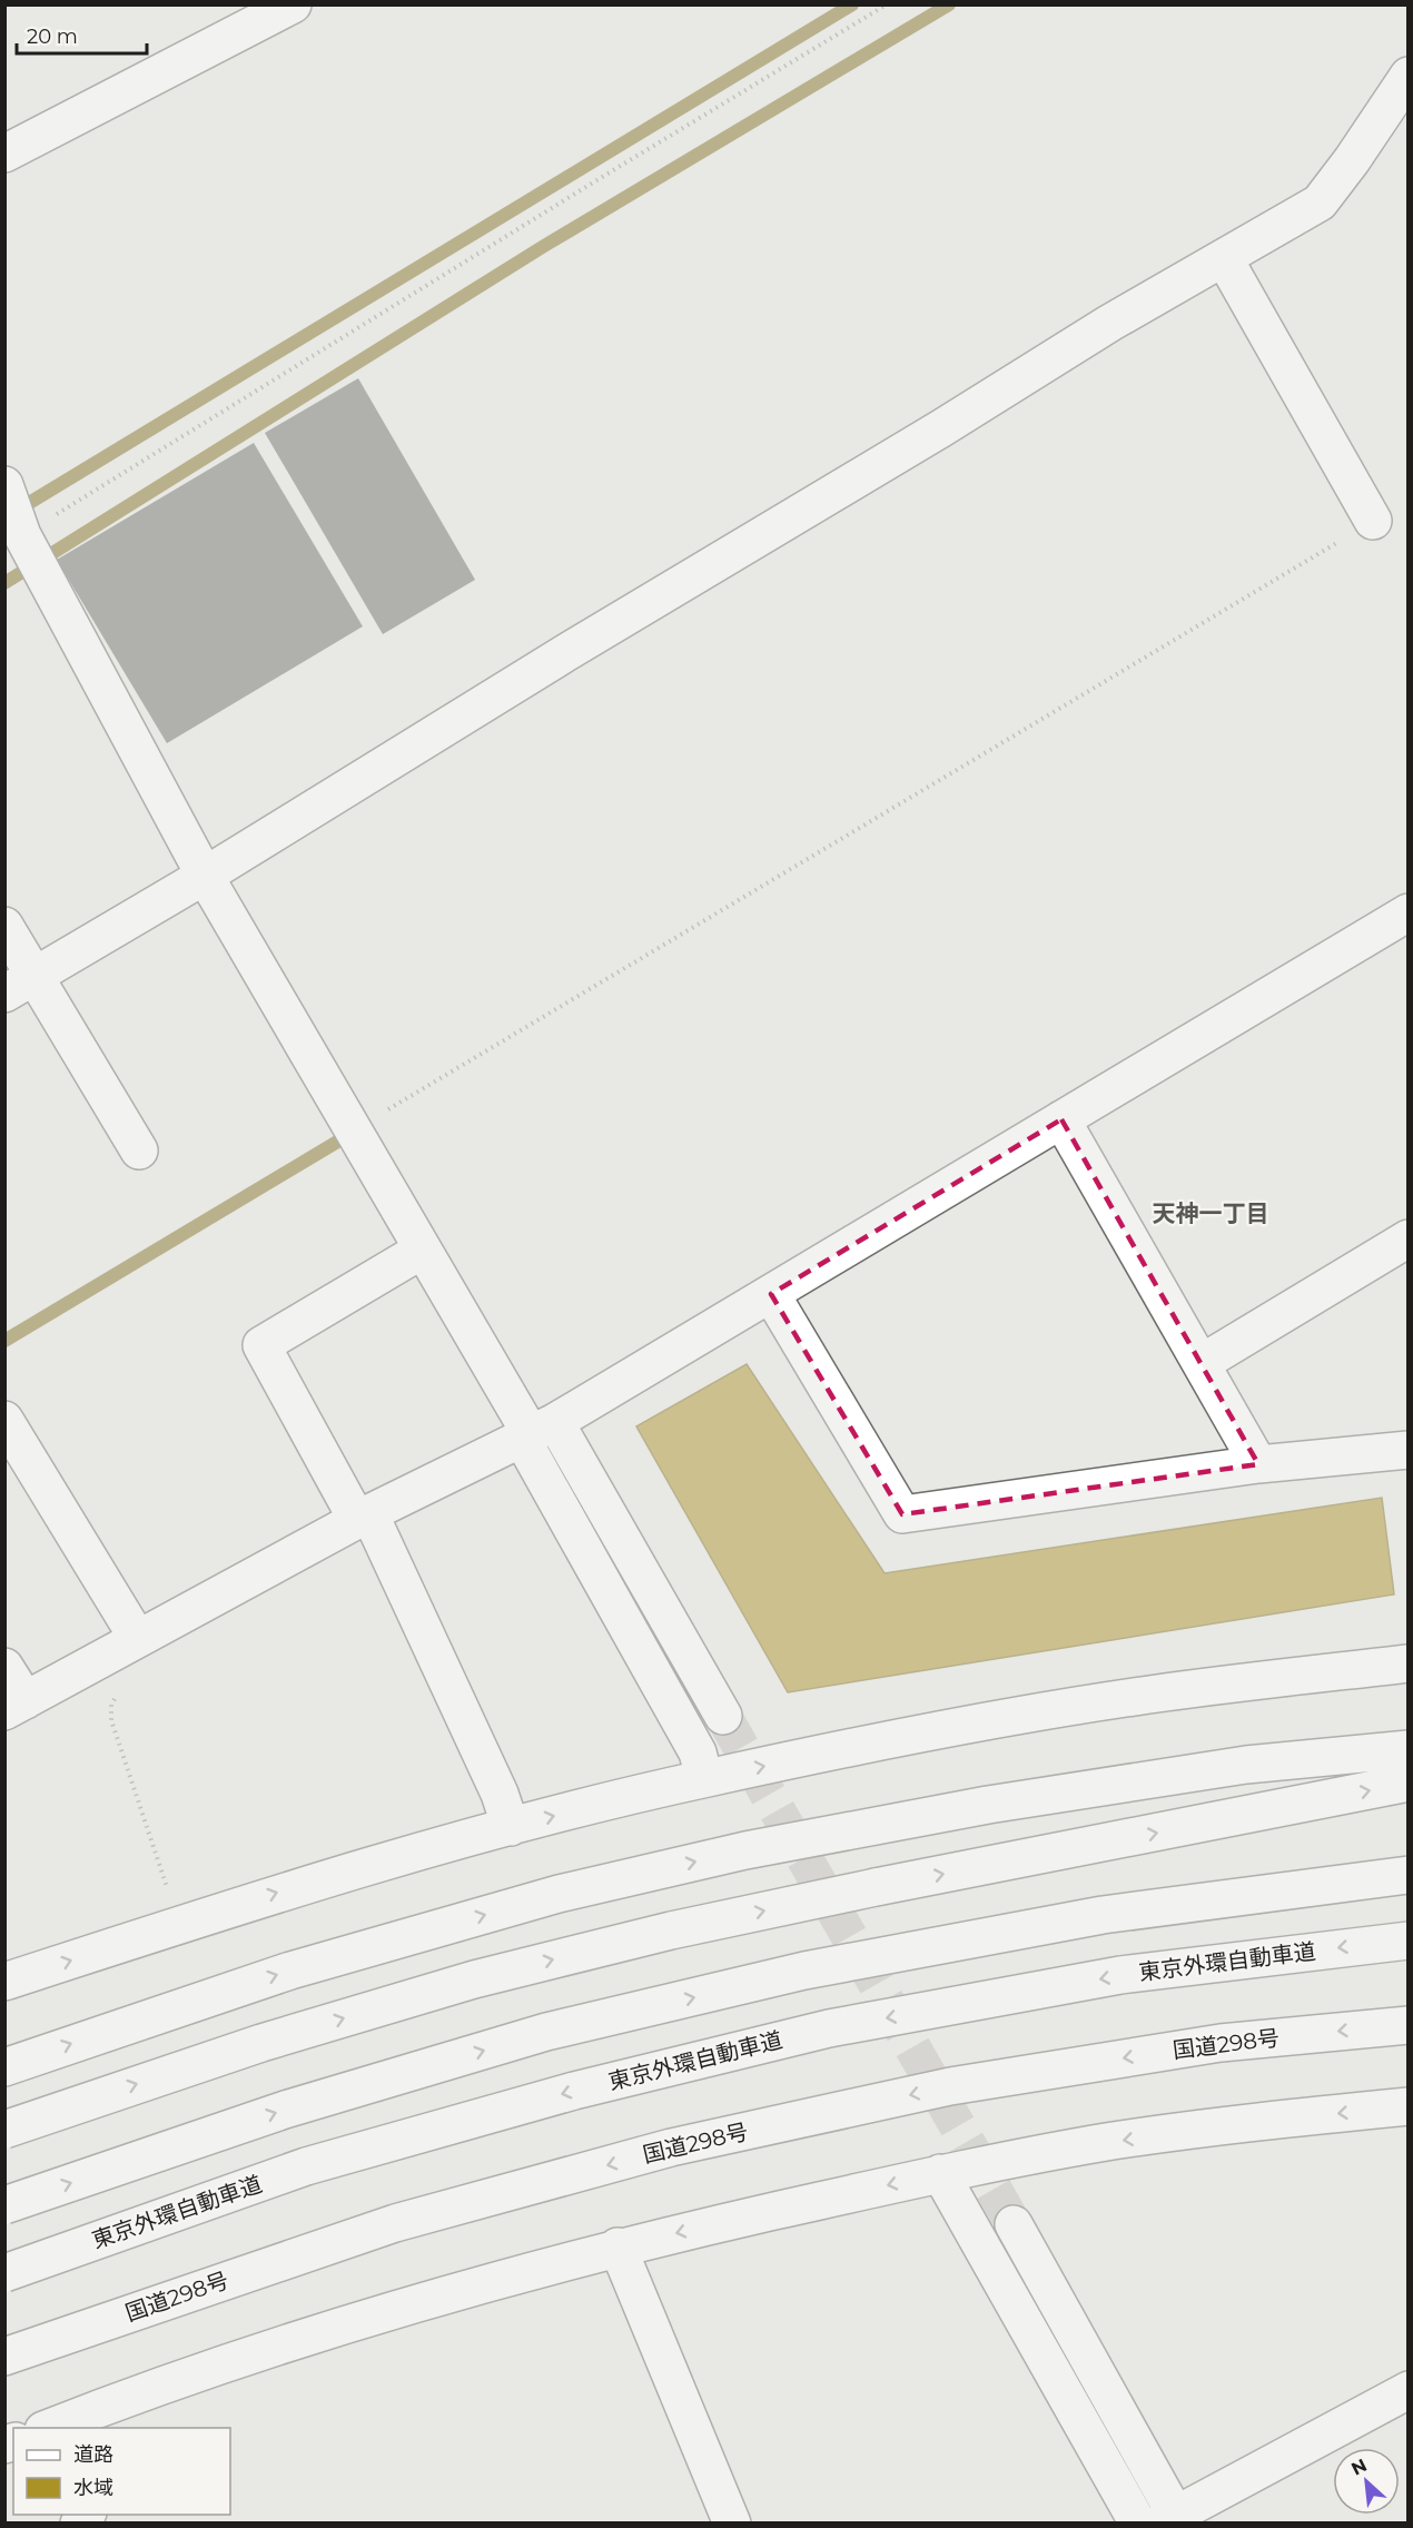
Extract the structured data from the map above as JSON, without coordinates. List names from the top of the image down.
{
  "streets": {
    "main road": ["東京外環自動車道", "国道298号"]
  },
  "districts": ["天神一丁目"],
  "legend": ["道路", "水域"],
  "scale_bar": "20 m",
  "north": "top left"
}
